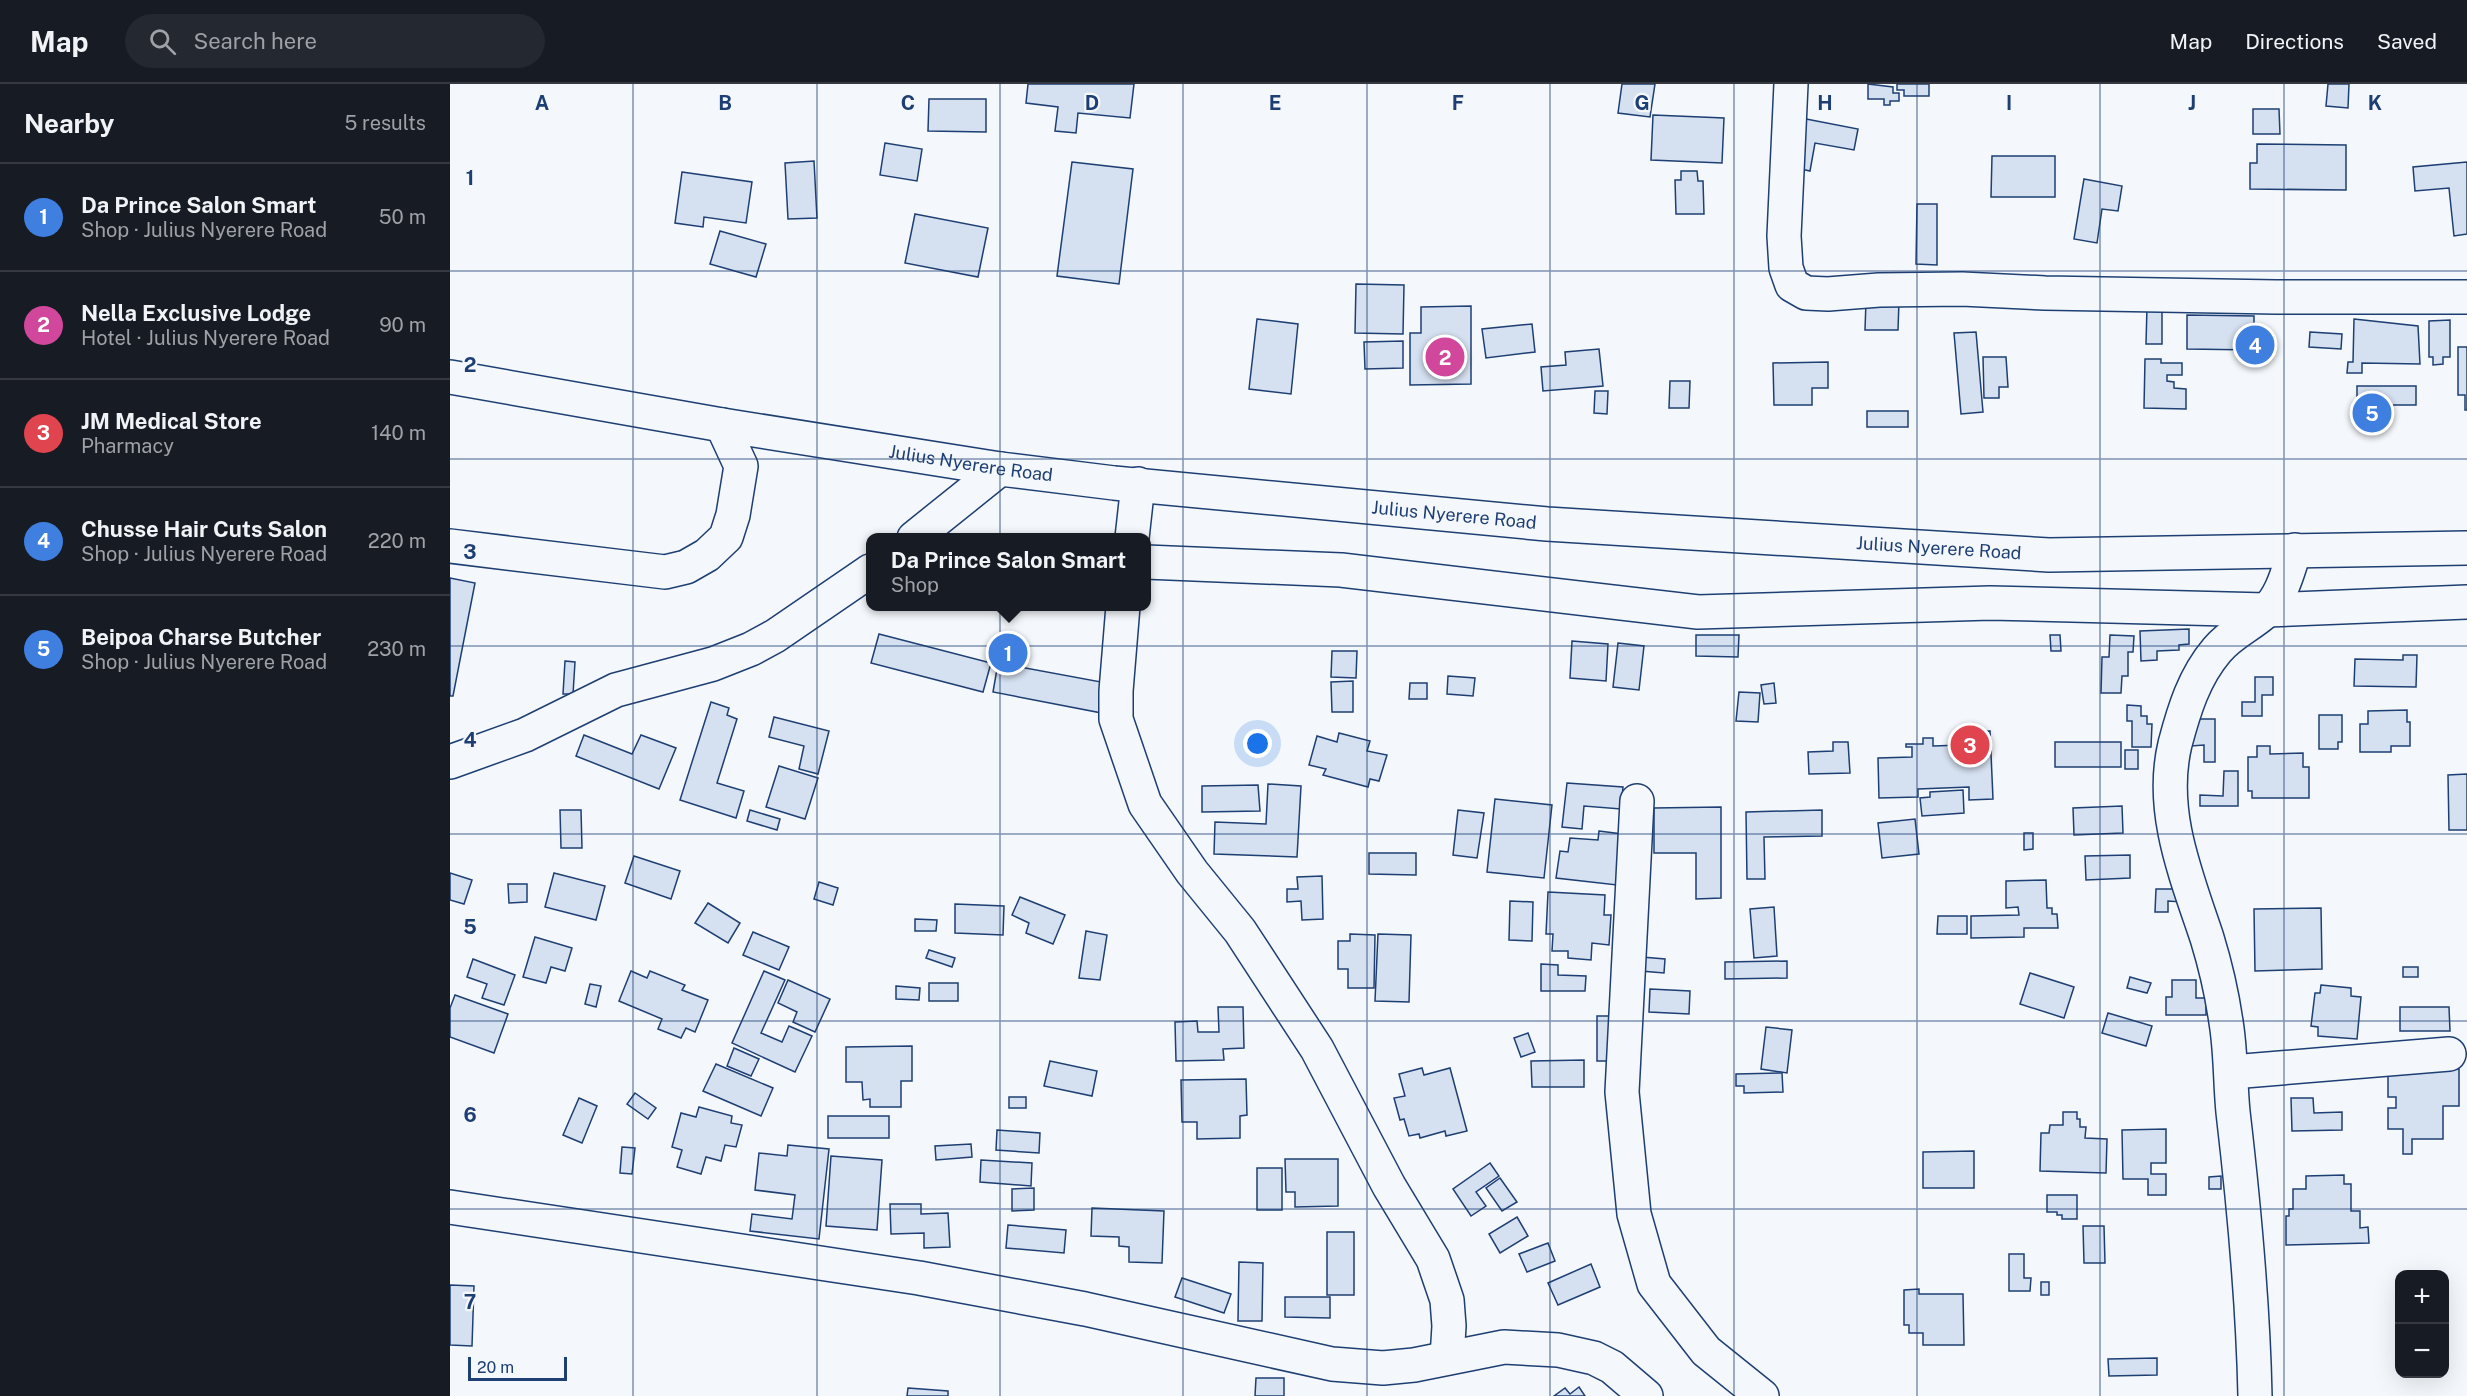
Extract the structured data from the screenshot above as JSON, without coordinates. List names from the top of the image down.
{
  "streets": {
    "main road": ["Julius Nyerere Road"]
  },
  "scale_bar": "20 m",
  "page": {
    "header": "Map",
    "search": "Search here",
    "nav": ["Map", "Directions", "Saved"],
    "heading": ["Nearby", "5 results"],
    "list": [
      {
        "mark": "1",
        "name": "Da Prince Salon Smart",
        "note": "Shop · Julius Nyerere Road",
        "value": "50 m"
      },
      {
        "mark": "2",
        "name": "Nella Exclusive Lodge",
        "note": "Hotel · Julius Nyerere Road",
        "value": "90 m"
      },
      {
        "mark": "3",
        "name": "JM Medical Store",
        "note": "Pharmacy",
        "value": "140 m"
      },
      {
        "mark": "4",
        "name": "Chusse Hair Cuts Salon",
        "note": "Shop · Julius Nyerere Road",
        "value": "220 m"
      },
      {
        "mark": "5",
        "name": "Beipoa Charse Butcher",
        "note": "Shop · Julius Nyerere Road",
        "value": "230 m"
      }
    ],
    "pins": [
      "4",
      "2",
      "5",
      "1",
      "3"
    ],
    "popup": ["Da Prince Salon Smart", "Shop"],
    "map_buttons": ["+", "−"],
    "scale": "20 m"
  },
  "grid": {
    "columns": [
      "A",
      "B",
      "C",
      "D",
      "E",
      "F",
      "G",
      "H",
      "I",
      "J",
      "K"
    ],
    "rows": [
      "1",
      "2",
      "3",
      "4",
      "5",
      "6",
      "7"
    ]
  }
}
